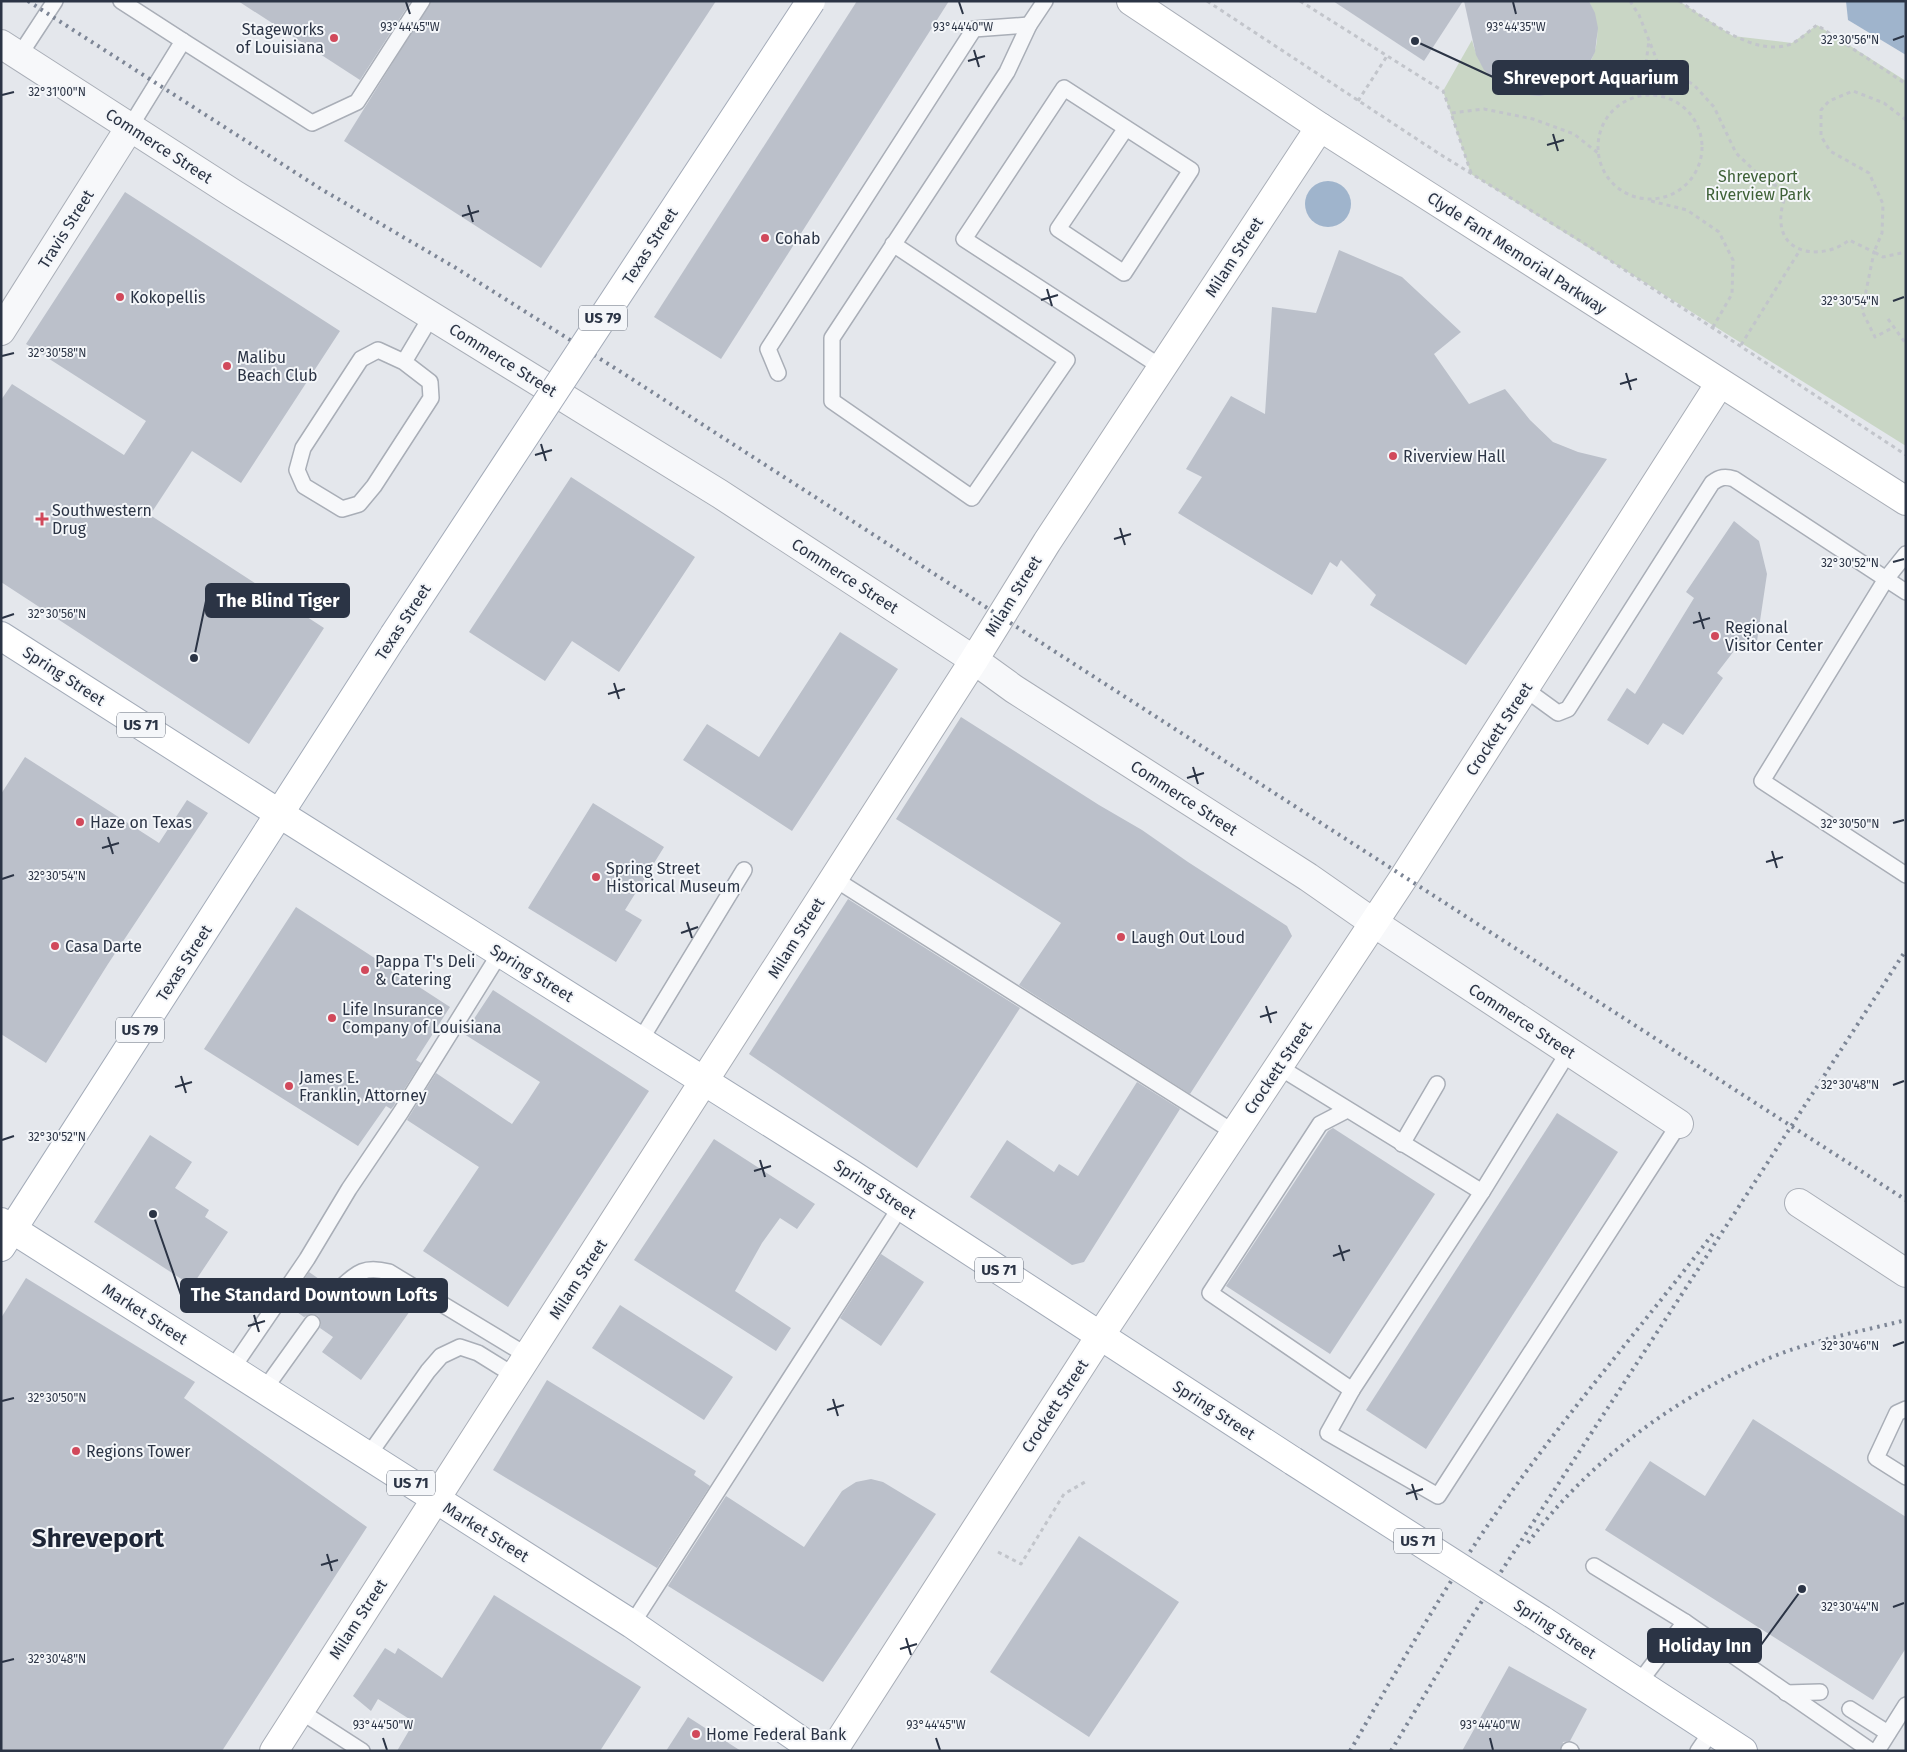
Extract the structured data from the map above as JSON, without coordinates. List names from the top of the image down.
{
  "streets": {
    "main road": [
      "Texas Street",
      "Clyde Fant Memorial Parkway",
      "Milam Street",
      "US 79",
      "Spring Street",
      "US 71",
      "Crockett Street",
      "Market Street"
    ],
    "street": ["Commerce Street", "Travis Street"]
  },
  "crossings": [
    ["Commerce Street", "Travis Street"],
    ["Commerce Street", "Milam Street"],
    ["Commerce Street", "Crockett Street"],
    ["Texas Street", "Spring Street"],
    ["Texas Street", "Market Street"],
    ["Clyde Fant Memorial Parkway", "Milam Street"],
    ["Clyde Fant Memorial Parkway", "Crockett Street"],
    ["Milam Street", "Spring Street"],
    ["Milam Street", "Market Street"],
    ["Spring Street", "Crockett Street"]
  ],
  "districts": ["Shreveport"],
  "parks": ["Shreveport Riverview Park"],
  "places": {
    "other": [
      "Stageworks of Louisiana",
      "Shreveport Aquarium",
      "Cohab",
      "Kokopellis",
      "Malibu Beach Club",
      "Riverview Hall",
      "Regional Visitor Center",
      "The Blind Tiger",
      "Haze on Texas",
      "Spring Street Historical Museum",
      "Laugh Out Loud",
      "Casa Darte",
      "Pappa T's Deli & Catering",
      "Life Insurance Company of Louisiana",
      "James E. Franklin, Attorney",
      "The Standard Downtown Lofts",
      "Regions Tower",
      "Holiday Inn",
      "Home Federal Bank"
    ],
    "health": ["Southwestern Drug"]
  },
  "coordinates": [
    "93°44'45\"W",
    "93°44'40\"W",
    "93°44'35\"W",
    "32°30'56\"N",
    "32°31'00\"N",
    "32°30'54\"N",
    "32°30'58\"N",
    "32°30'52\"N",
    "32°30'50\"N",
    "32°30'48\"N",
    "32°30'46\"N",
    "32°30'44\"N",
    "93°44'50\"W"
  ]
}
